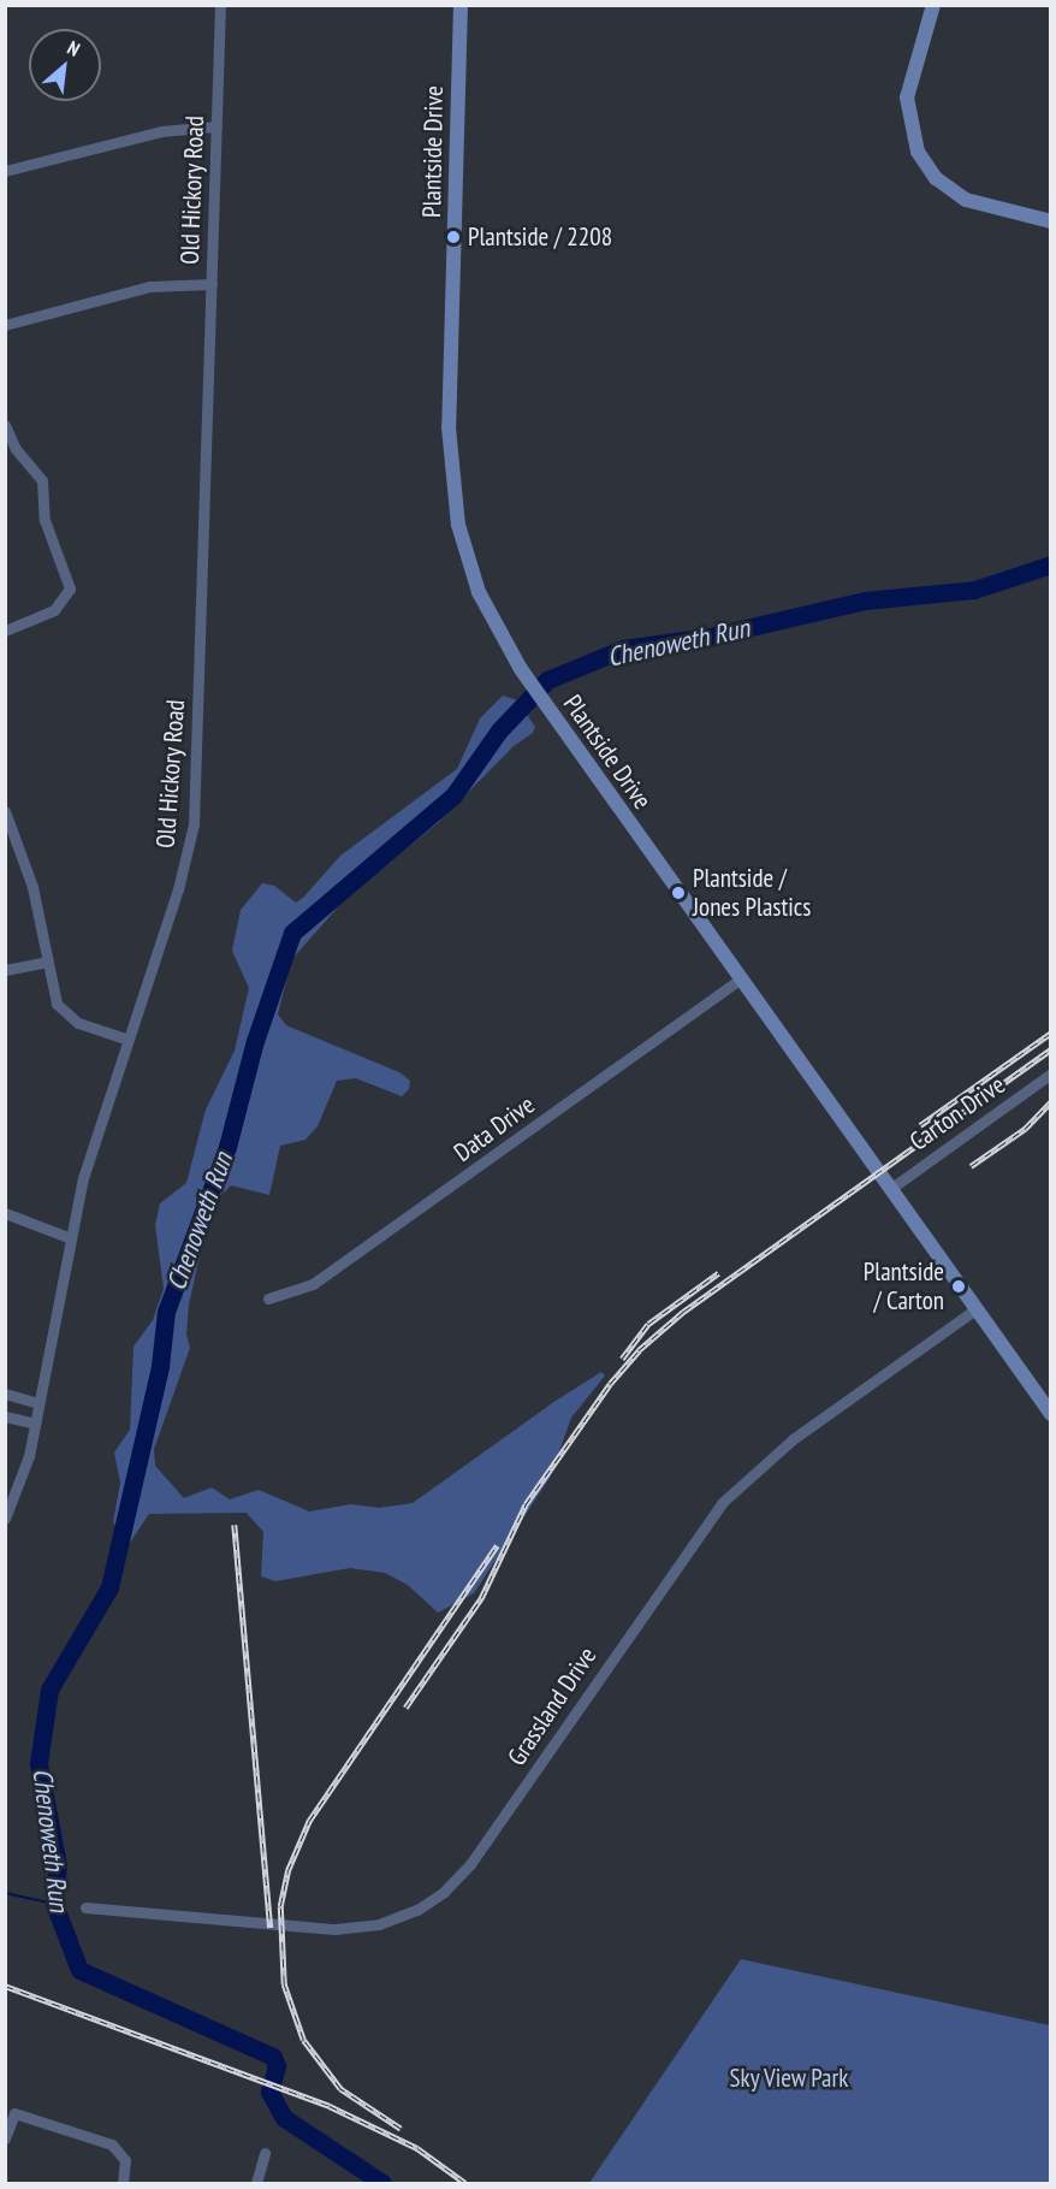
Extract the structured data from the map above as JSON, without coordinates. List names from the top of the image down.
{
  "streets": {
    "street": [
      "Plantside Drive",
      "Old Hickory Road",
      "Carton Drive",
      "Data Drive",
      "Grassland Drive"
    ]
  },
  "crossings": [
    ["Plantside Drive", "Carton Drive"],
    ["Plantside Drive", "Data Drive"],
    ["Plantside Drive", "Grassland Drive"]
  ],
  "water": ["Chenoweth Run"],
  "parks": ["Sky View Park"],
  "places": ["Plantside / 2208", "Plantside / Jones Plastics", "Plantside / Carton"],
  "north": "top right"
}
